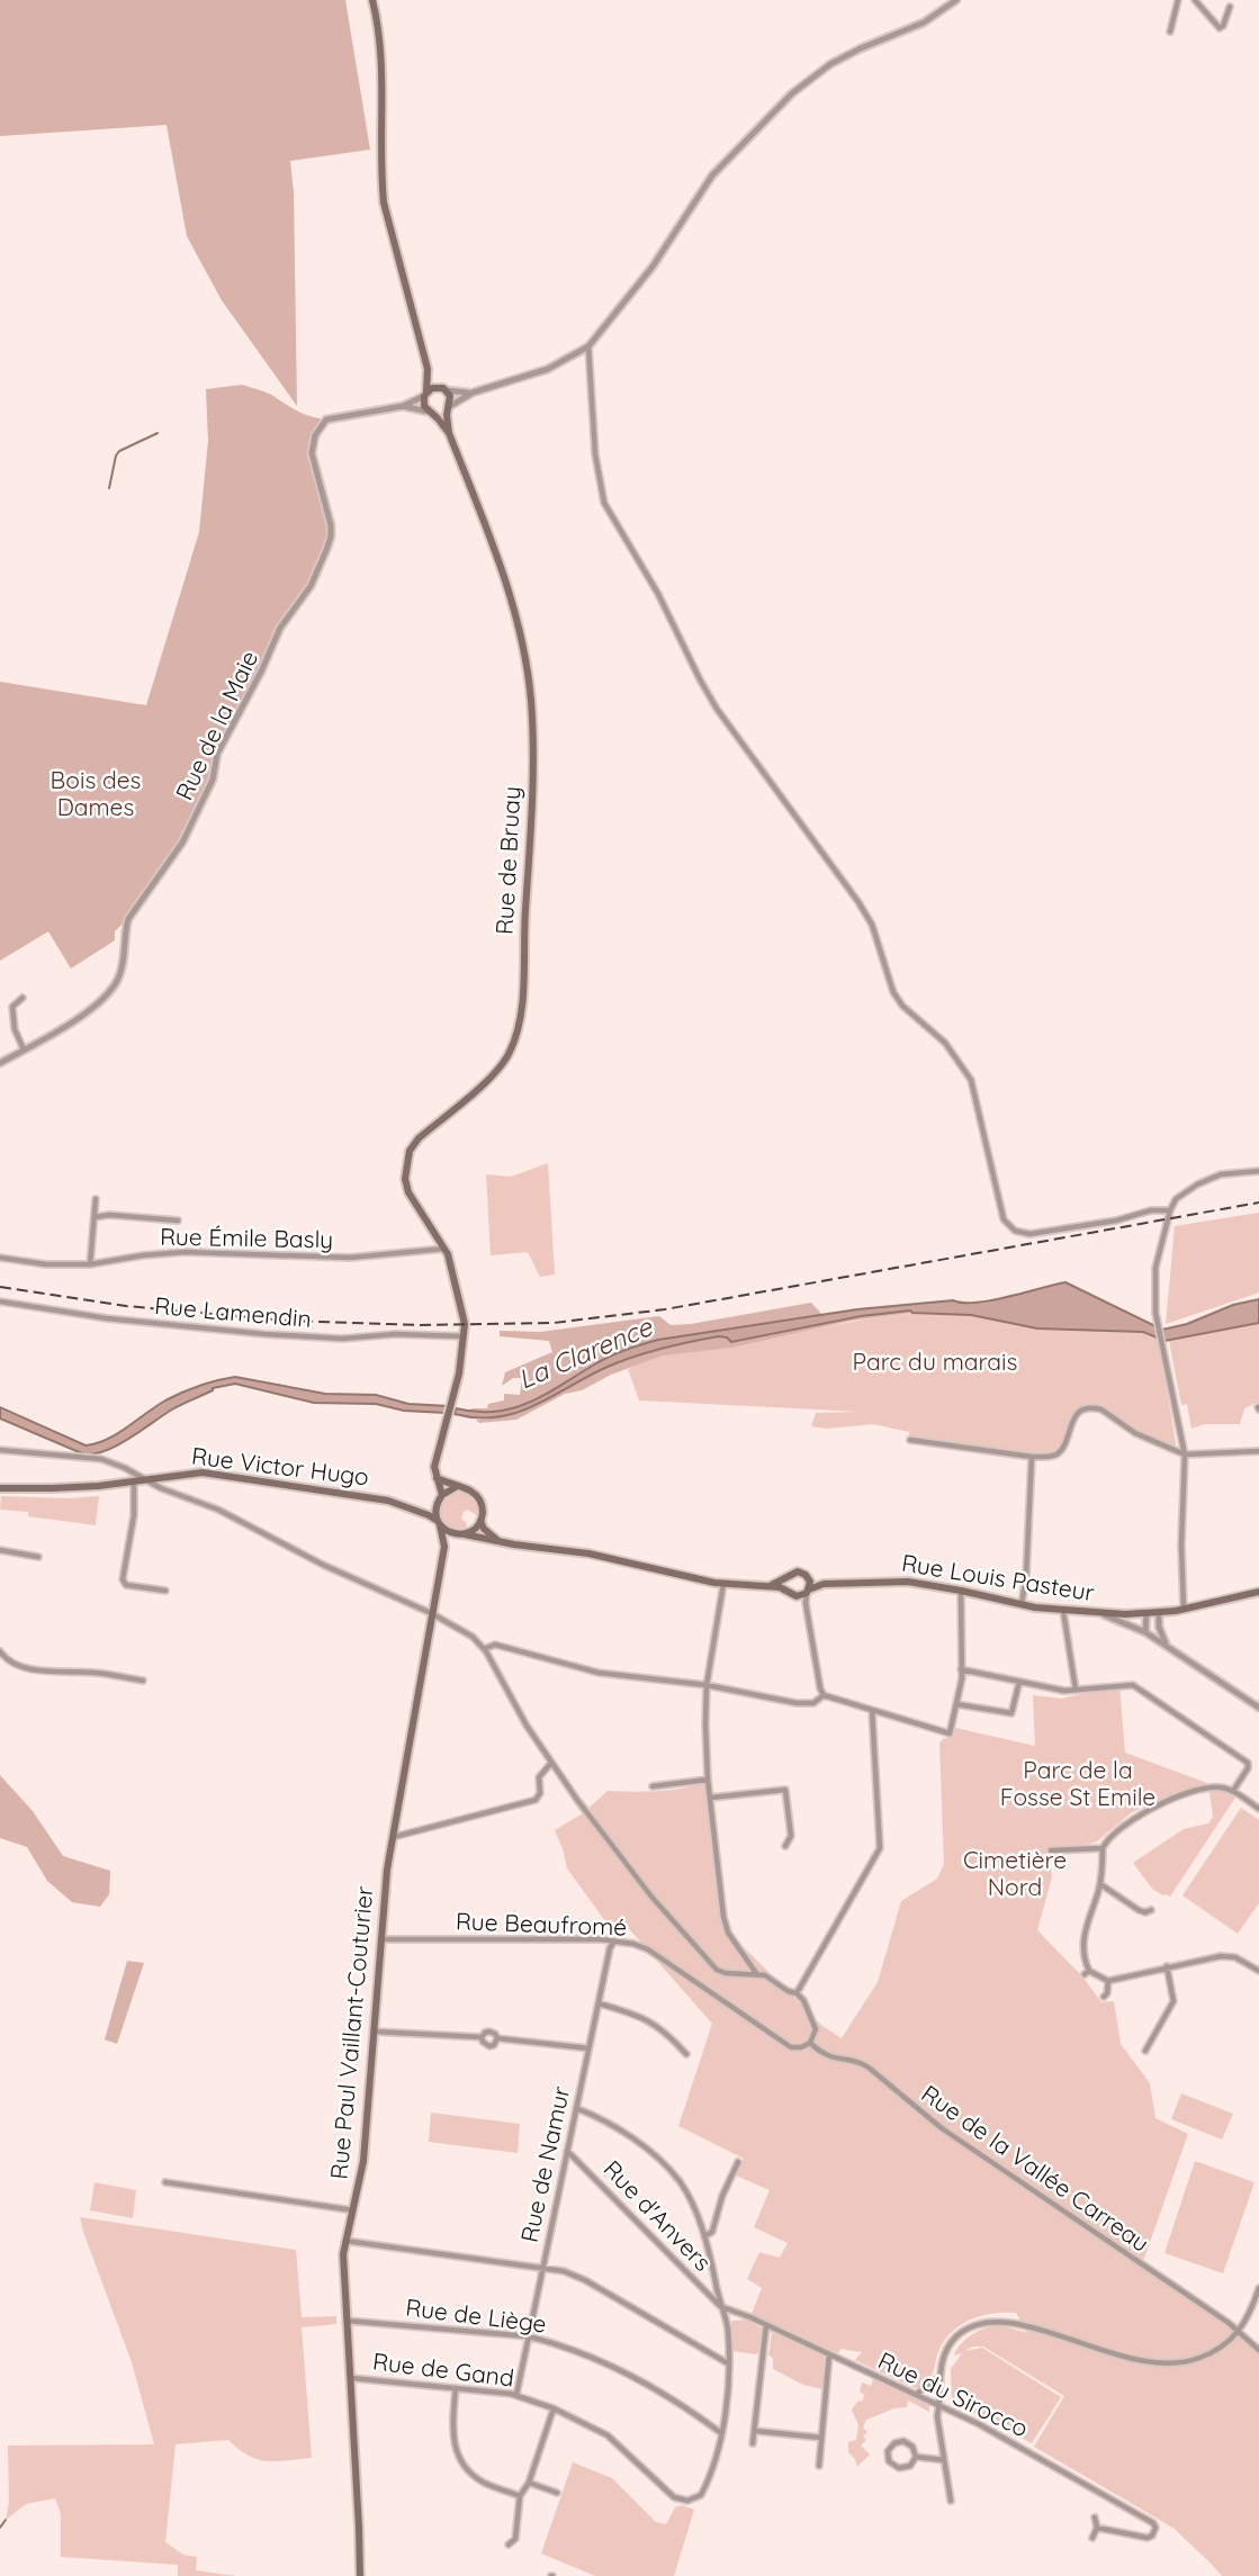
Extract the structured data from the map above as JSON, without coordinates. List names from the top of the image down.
{
  "streets": {
    "main road": [
      "Rue de Bruay",
      "Rue Victor Hugo",
      "Rue Louis Pasteur",
      "Rue Paul Vaillant-Couturier"
    ],
    "street": [
      "Rue de la Maie",
      "Rue Émile Basly",
      "Rue Lamendin",
      "Rue Beaufromé",
      "Rue de Namur",
      "Rue de la Vallée Carreau",
      "Rue d'Anvers",
      "Rue de Liège",
      "Rue de Gand",
      "Rue du Sirocco"
    ]
  },
  "crossings": [
    ["Rue de Bruay", "Rue Émile Basly"],
    ["Rue de Bruay", "Rue Lamendin"],
    ["Rue Beaufromé", "Rue Paul Vaillant-Couturier"],
    ["Rue Beaufromé", "Rue de Namur"],
    ["Rue Beaufromé", "Rue de la Vallée Carreau"],
    ["Rue Paul Vaillant-Couturier", "Rue de Liège"],
    ["Rue Paul Vaillant-Couturier", "Rue de Gand"],
    ["Rue de Namur", "Rue d'Anvers"],
    ["Rue de Namur", "Rue de Liège"],
    ["Rue de Namur", "Rue de Gand"],
    ["Rue d'Anvers", "Rue du Sirocco"],
    ["Rue de Liège", "Rue de Gand"]
  ],
  "water": ["La Clarence"],
  "parks": [
    "Bois des Dames",
    "Parc du marais",
    "Parc de la Fosse St Emile",
    "Cimetière Nord"
  ]
}
